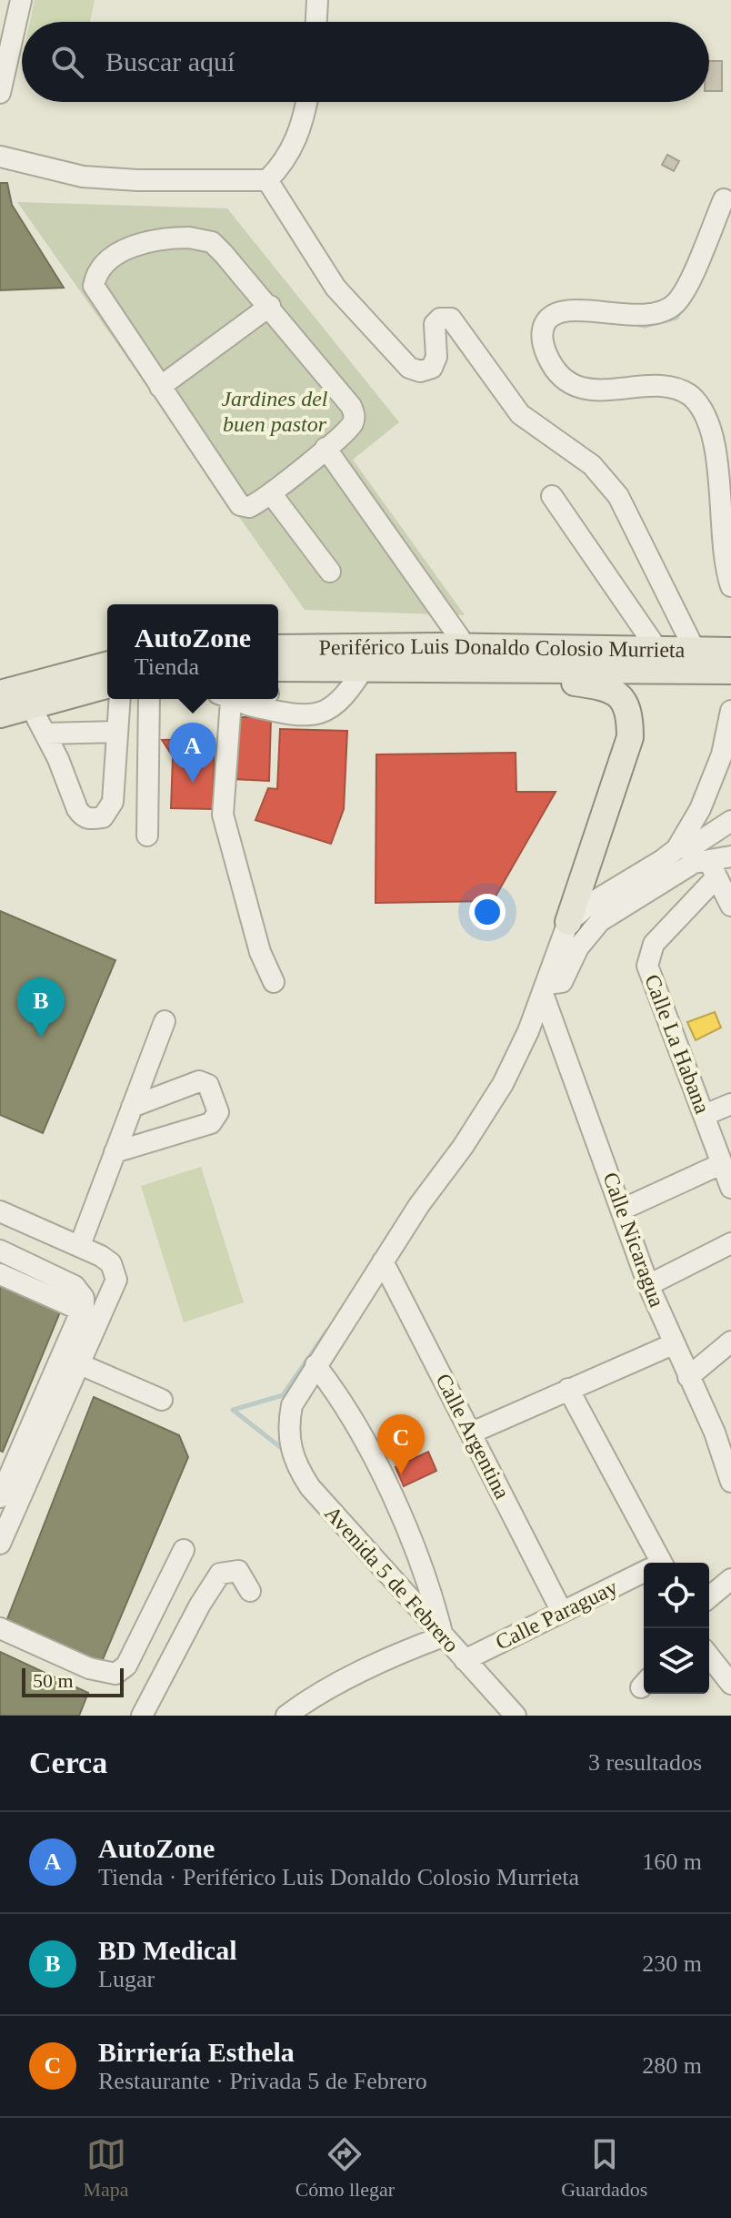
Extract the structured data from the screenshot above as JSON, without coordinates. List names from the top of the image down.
{
  "streets": {
    "main road": ["Periférico Luis Donaldo Colosio Murrieta"],
    "street": [
      "Calle La Habana",
      "Calle Nicaragua",
      "Calle Argentina",
      "Avenida 5 de Febrero",
      "Calle Paraguay"
    ]
  },
  "crossings": [
    ["Calle Argentina", "Calle Paraguay"],
    ["Avenida 5 de Febrero", "Calle Paraguay"]
  ],
  "parks": ["Jardines del buen pastor"],
  "scale_bar": "50 m",
  "page": {
    "search": "Buscar aquí",
    "popup": ["AutoZone", "Tienda"],
    "pins": ["A", "B", "C"],
    "scale": "50 m",
    "heading": ["Cerca", "3 resultados"],
    "list": [
      {
        "mark": "A",
        "name": "AutoZone",
        "note": "Tienda · Periférico Luis Donaldo Colosio Murrieta",
        "value": "160 m"
      },
      {
        "mark": "B",
        "name": "BD Medical",
        "note": "Lugar",
        "value": "230 m"
      },
      {
        "mark": "C",
        "name": "Birriería Esthela",
        "note": "Restaurante · Privada 5 de Febrero",
        "value": "280 m"
      }
    ],
    "nav": ["Mapa", "Cómo llegar", "Guardados"]
  }
}
